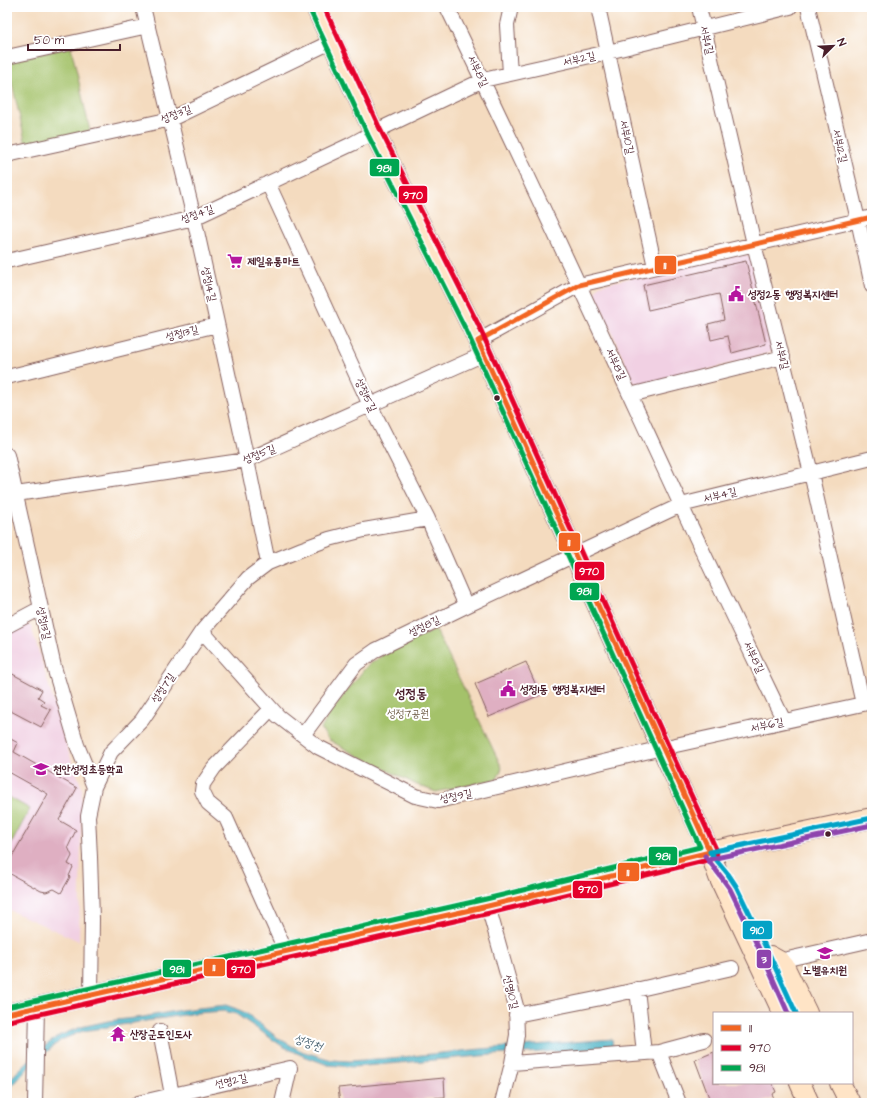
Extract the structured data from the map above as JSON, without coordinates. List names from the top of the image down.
{
  "streets": {
    "street": [
      "서부11길",
      "서부2길",
      "서부8길",
      "성정3길",
      "서부10길",
      "서부12길",
      "성정4길",
      "성정14길",
      "성정13길",
      "성정15길",
      "성정5길",
      "서부4길",
      "성정8길",
      "성정7길",
      "서부6길",
      "성정9길",
      "선영10길",
      "선영2길"
    ]
  },
  "crossings": [
    ["서부11길", "서부2길"],
    ["서부11길", "성정5길"],
    ["서부11길", "서부4길"],
    ["서부11길", "서부6길"],
    ["서부2길", "서부8길"],
    ["서부2길", "서부10길"],
    ["서부2길", "성정4길"],
    ["서부8길", "성정5길"],
    ["서부8길", "서부4길"],
    ["서부8길", "서부6길"],
    ["성정3길", "성정14길"],
    ["서부10길", "성정5길"],
    ["서부12길", "성정5길"],
    ["성정4길", "성정14길"],
    ["성정4길", "성정15길"],
    ["성정14길", "성정13길"],
    ["성정14길", "성정5길"],
    ["성정14길", "성정7길"],
    ["성정13길", "성정5길"],
    ["성정13길", "성정7길"],
    ["성정15길", "성정5길"],
    ["성정15길", "성정8길"],
    ["성정15길", "성정7길"],
    ["서부4길", "성정8길"],
    ["성정8길", "성정9길"],
    ["성정7길", "성정9길"],
    ["서부6길", "성정9길"]
  ],
  "districts": ["성정동"],
  "water": ["성정천"],
  "parks": ["성정7공원"],
  "places": {
    "supermarket": ["제일유통마트"],
    "public building": ["성정2동 행정복지센터", "성정1동 행정복지센터"],
    "school or university": ["천안성정초등학교", "노벨유치원"],
    "temple": ["산장군도인도사"]
  },
  "lines": [
    "transit line 970",
    "transit line 981",
    "transit line 11",
    "transit line 910",
    "transit line 3"
  ],
  "legend": ["11", "970", "981"],
  "scale_bar": "50 m",
  "north": "top right"
}
